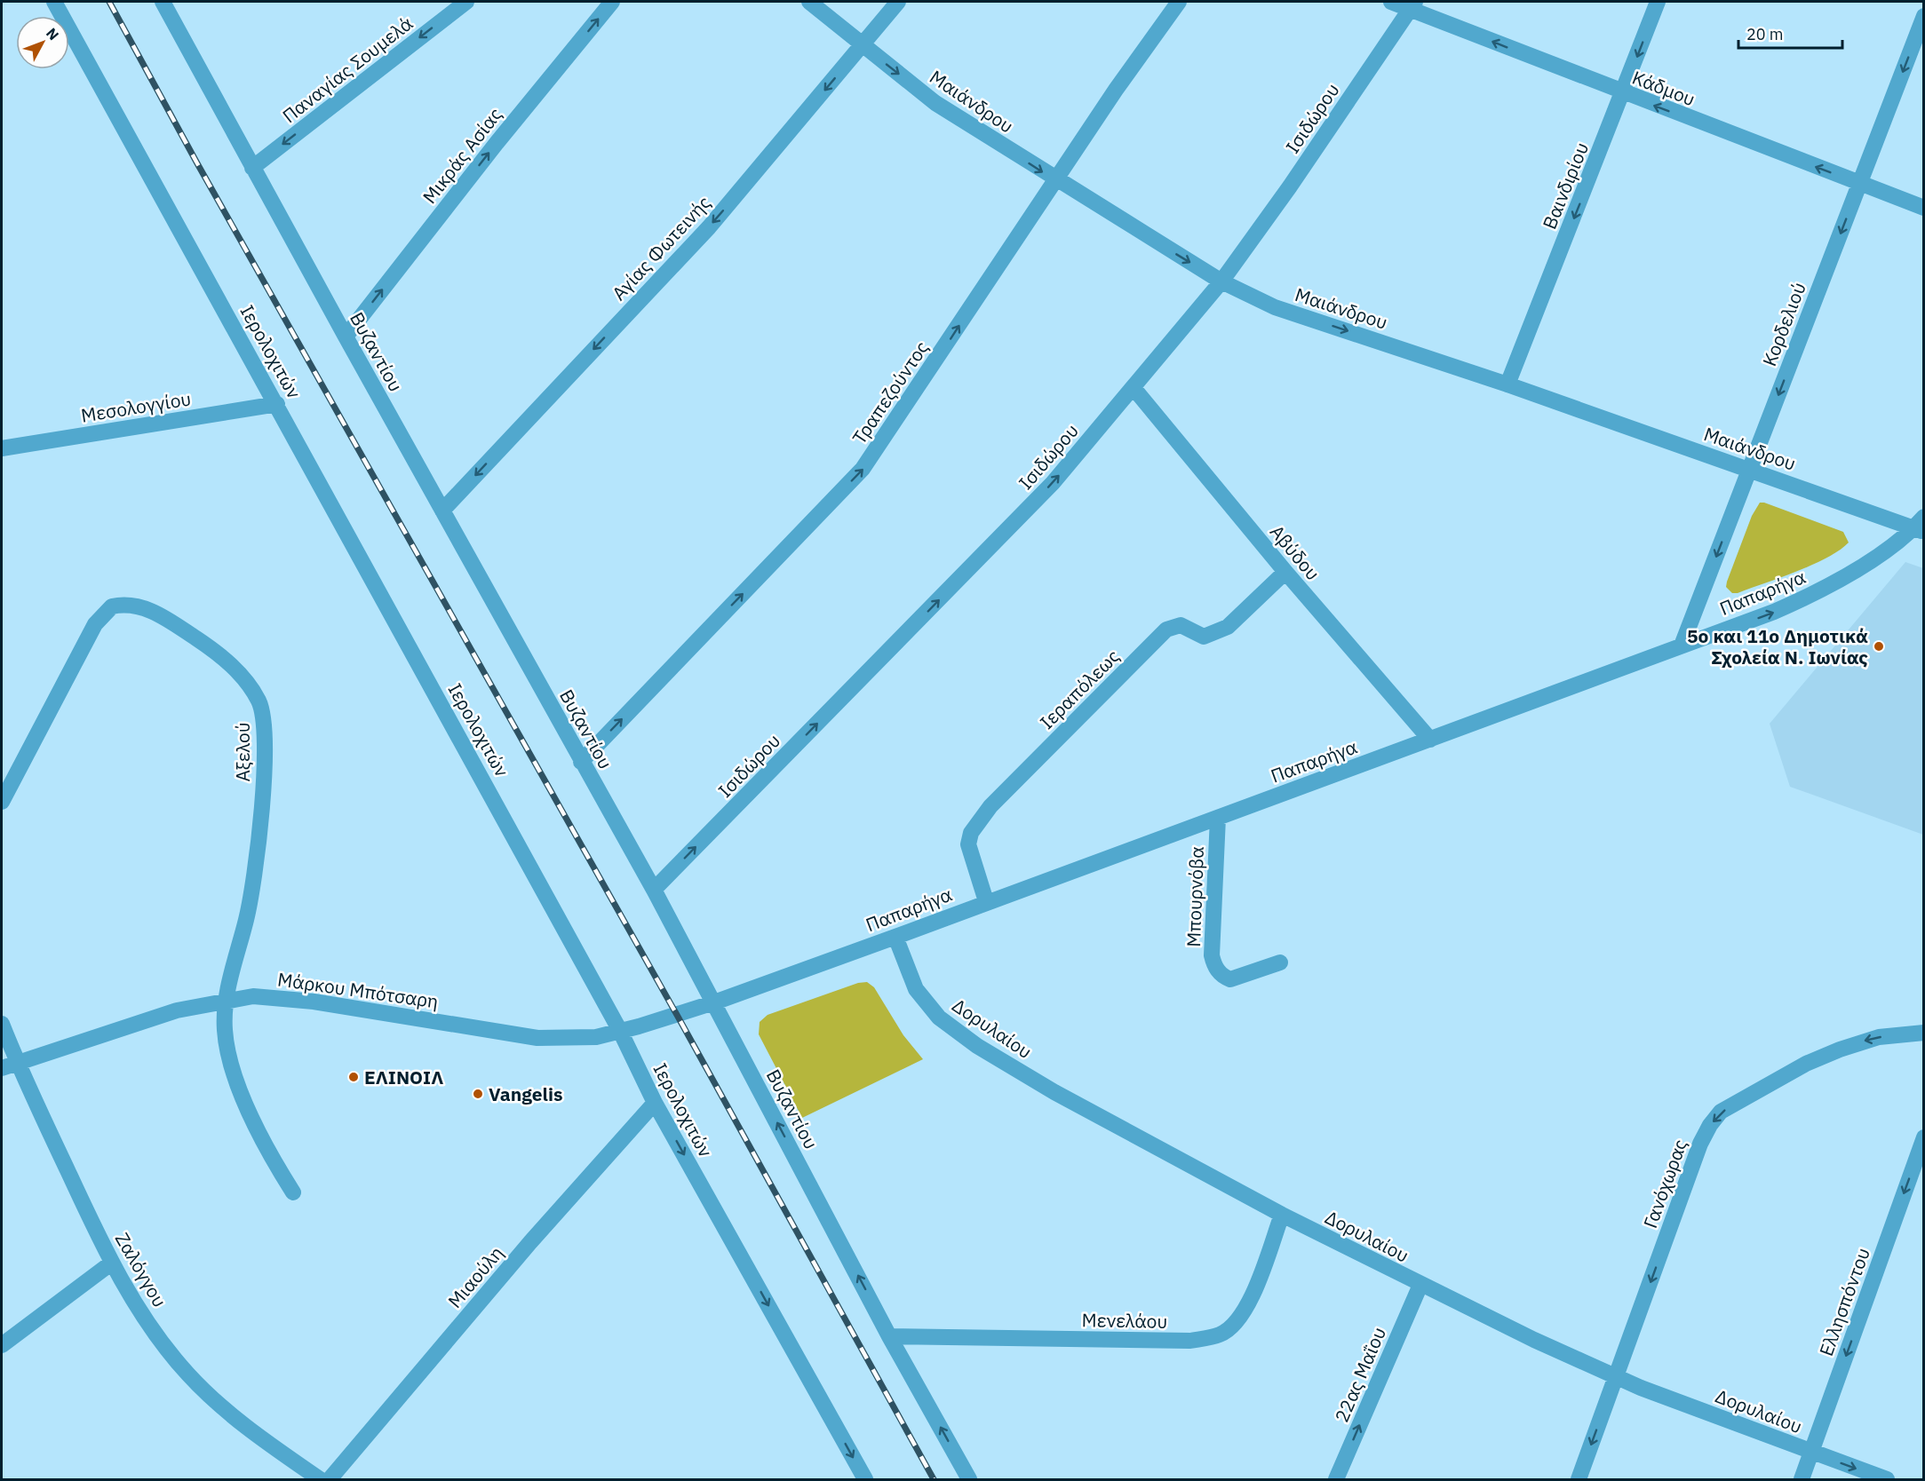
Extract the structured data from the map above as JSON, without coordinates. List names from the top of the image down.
{
  "streets": {
    "street": [
      "Παναγίας Σουμελά",
      "Κάδμου",
      "Μαιάνδρου",
      "Ισιδώρου",
      "Μικράς Ασίας",
      "Βαινδιρίου",
      "Αγίας Φωτεινής",
      "Κορδελιού",
      "Ιερολοχιτών",
      "Βυζαντίου",
      "Τραπεζούντος",
      "Μεσολογγίου",
      "Αβύδου",
      "Παπαρήγα",
      "Ιεραπόλεως",
      "Αξελού",
      "Μπουρνόβα",
      "Μάρκου Μπότσαρη",
      "Δορυλαίου",
      "Γανόχωρας",
      "Ζαλόγγου",
      "Μιαούλη",
      "Ελλησπόντου",
      "Μενελάου",
      "22ας Μαΐου"
    ]
  },
  "crossings": [
    ["Παναγίας Σουμελά", "Βυζαντίου"],
    ["Κάδμου", "Ισιδώρου"],
    ["Κάδμου", "Βαινδιρίου"],
    ["Κάδμου", "Κορδελιού"],
    ["Μαιάνδρου", "Ισιδώρου"],
    ["Μαιάνδρου", "Βαινδιρίου"],
    ["Μαιάνδρου", "Αγίας Φωτεινής"],
    ["Μαιάνδρου", "Κορδελιού"],
    ["Μαιάνδρου", "Τραπεζούντος"],
    ["Μαιάνδρου", "Παπαρήγα"],
    ["Ισιδώρου", "Βυζαντίου"],
    ["Ισιδώρου", "Αβύδου"],
    ["Μικράς Ασίας", "Βυζαντίου"],
    ["Αγίας Φωτεινής", "Βυζαντίου"],
    ["Κορδελιού", "Παπαρήγα"],
    ["Ιερολοχιτών", "Μεσολογγίου"],
    ["Ιερολοχιτών", "Μάρκου Μπότσαρη"],
    ["Ιερολοχιτών", "Μιαούλη"],
    ["Βυζαντίου", "Τραπεζούντος"],
    ["Βυζαντίου", "Παπαρήγα"],
    ["Βυζαντίου", "Μάρκου Μπότσαρη"],
    ["Βυζαντίου", "Μενελάου"],
    ["Αβύδου", "Παπαρήγα"],
    ["Αβύδου", "Ιεραπόλεως"],
    ["Παπαρήγα", "Ιεραπόλεως"],
    ["Παπαρήγα", "Μπουρνόβα"],
    ["Παπαρήγα", "Μάρκου Μπότσαρη"],
    ["Παπαρήγα", "Δορυλαίου"],
    ["Αξελού", "Μάρκου Μπότσαρη"],
    ["Μάρκου Μπότσαρη", "Ζαλόγγου"],
    ["Δορυλαίου", "Γανόχωρας"],
    ["Δορυλαίου", "Ελλησπόντου"],
    ["Δορυλαίου", "Μενελάου"],
    ["Δορυλαίου", "22ας Μαΐου"]
  ],
  "one_way": [
    "Παναγίας Σουμελά",
    "Κάδμου",
    "Μαιάνδρου",
    "Ισιδώρου",
    "Μικράς Ασίας",
    "Βαινδιρίου",
    "Αγίας Φωτεινής",
    "Κορδελιού",
    "Τραπεζούντος",
    "Γανόχωρας",
    "Ελλησπόντου",
    "22ας Μαΐου"
  ],
  "places": ["5ο και 11ο Δημοτικά Σχολεία Ν. Ιωνίας", "ΕΛΙΝΟΙΛ", "Vangelis"],
  "scale_bar": "20 m",
  "north": "top right"
}
